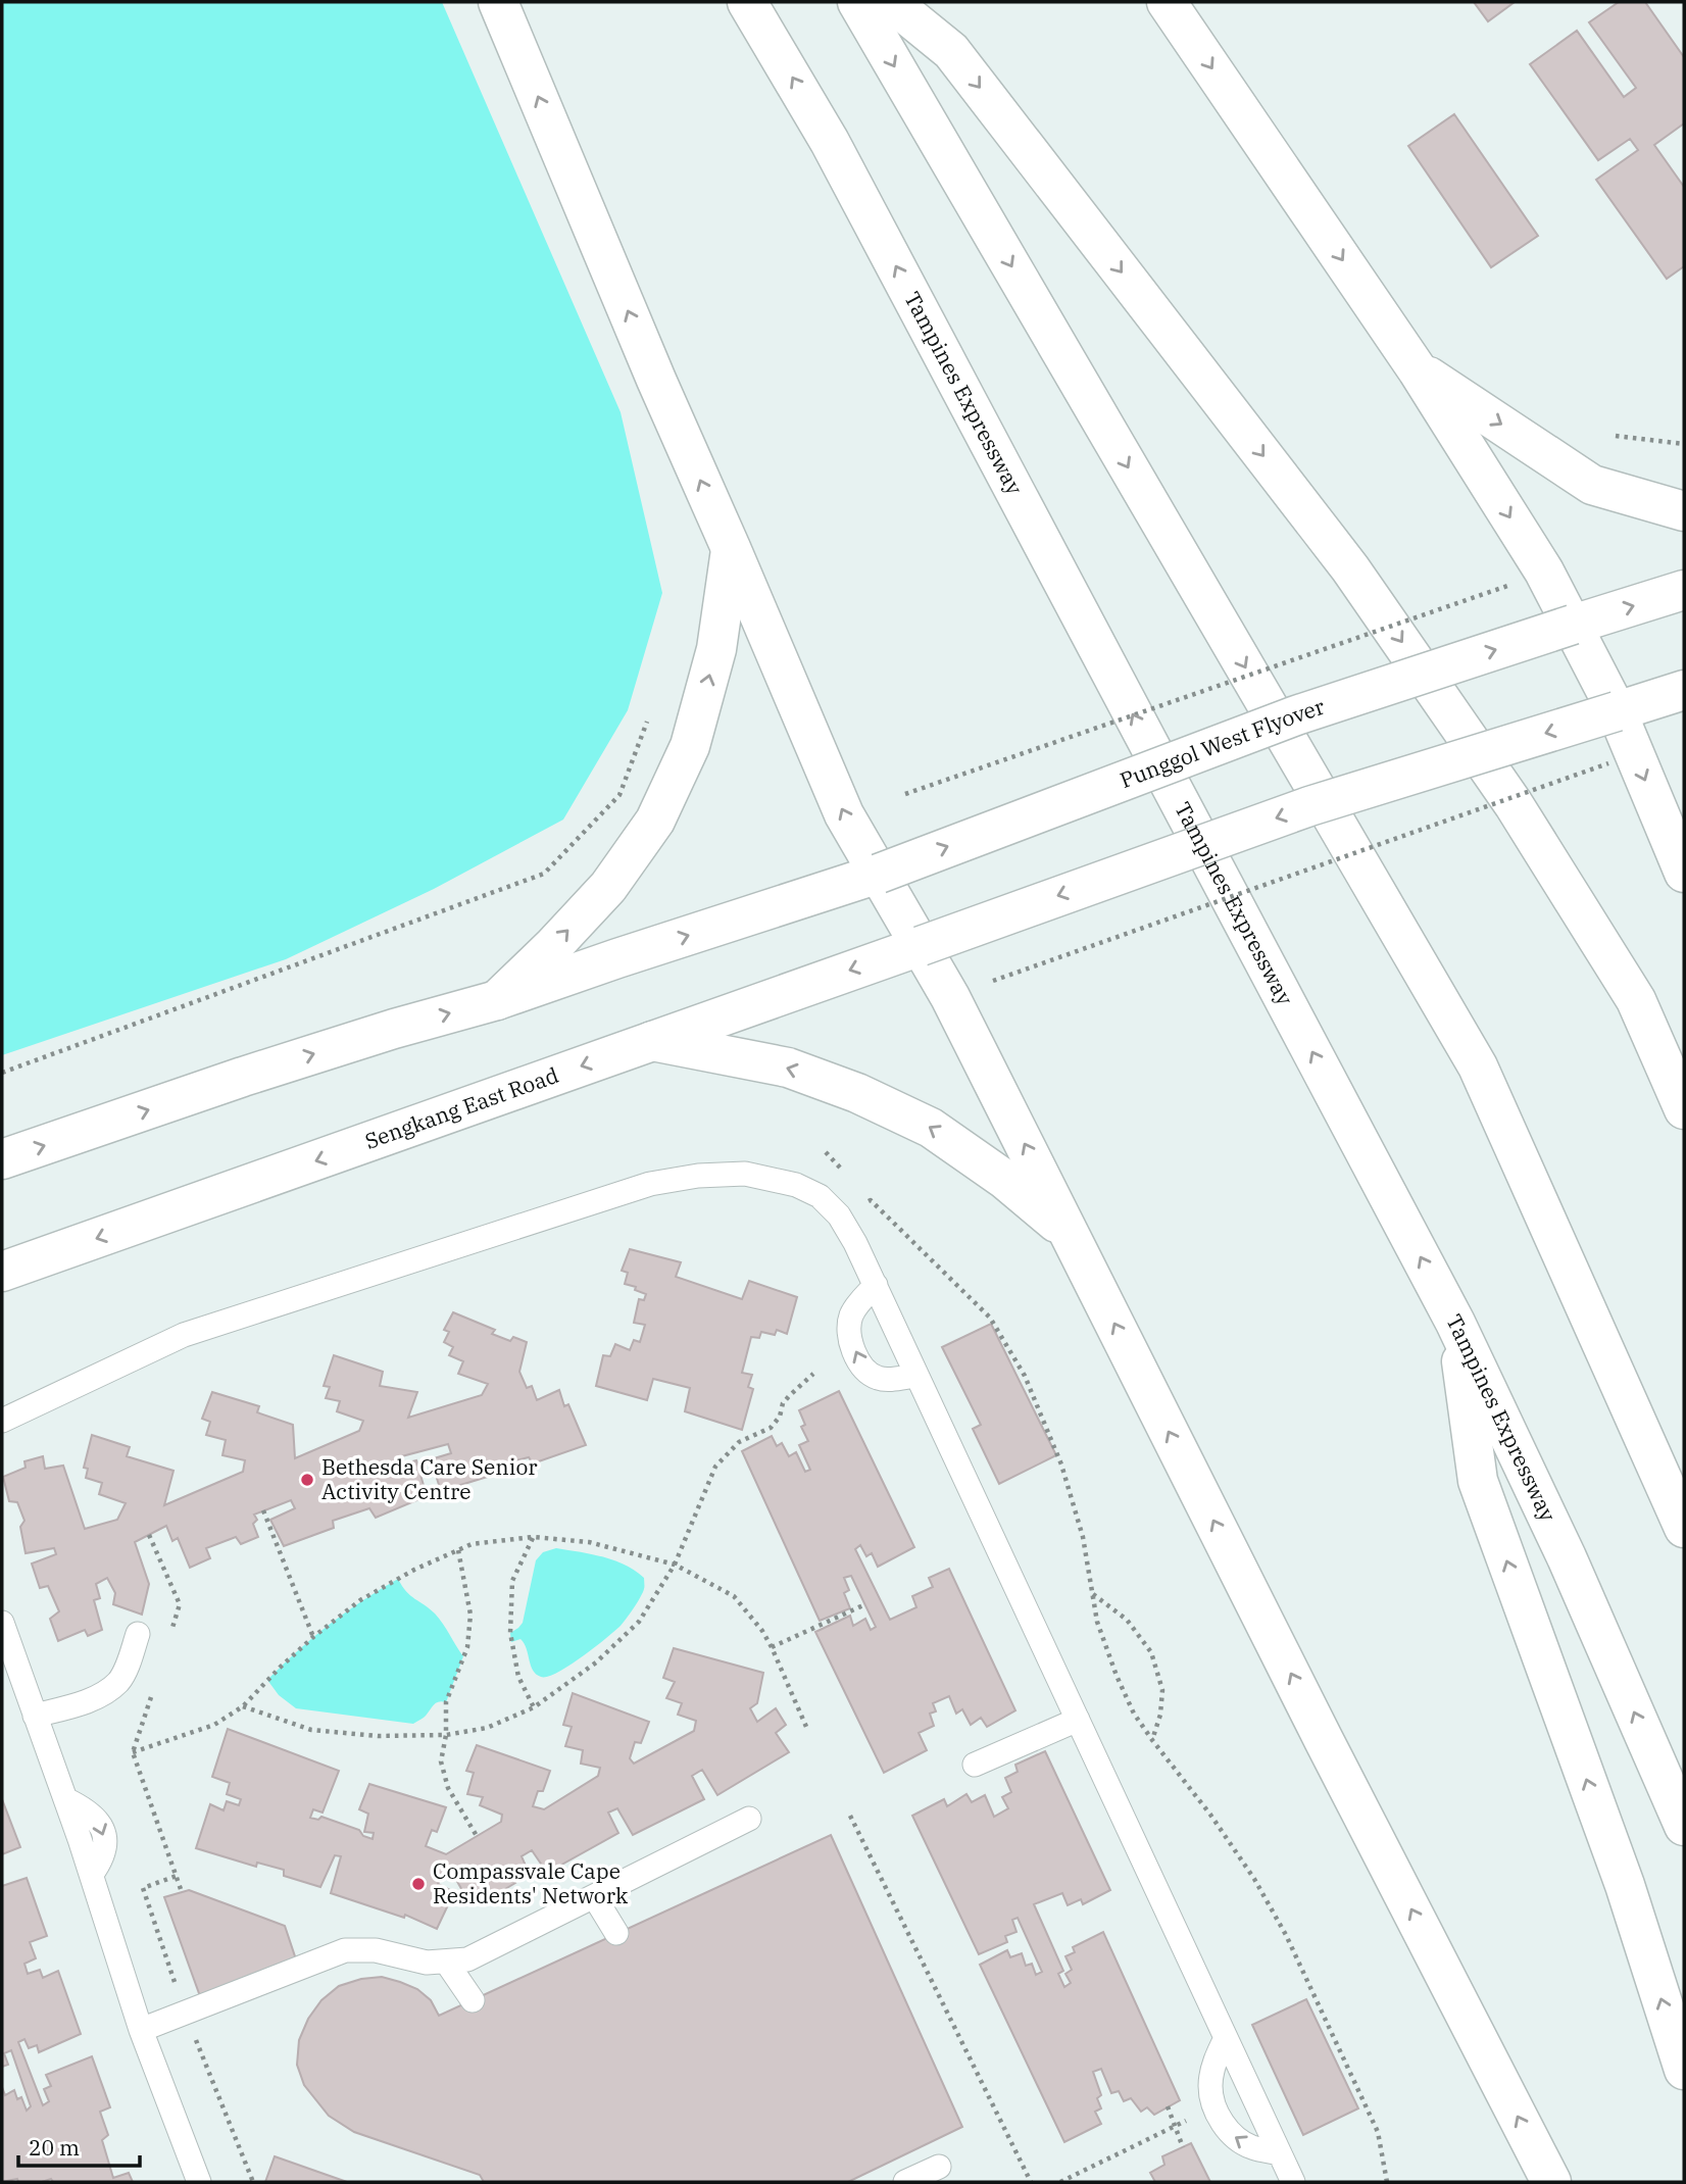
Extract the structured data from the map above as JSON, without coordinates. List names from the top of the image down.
{
  "streets": {
    "main road": ["Tampines Expressway", "Punggol West Flyover", "Sengkang East Road"]
  },
  "places": ["Bethesda Care Senior Activity Centre", "Compassvale Cape Residents' Network"],
  "scale_bar": "20 m"
}
